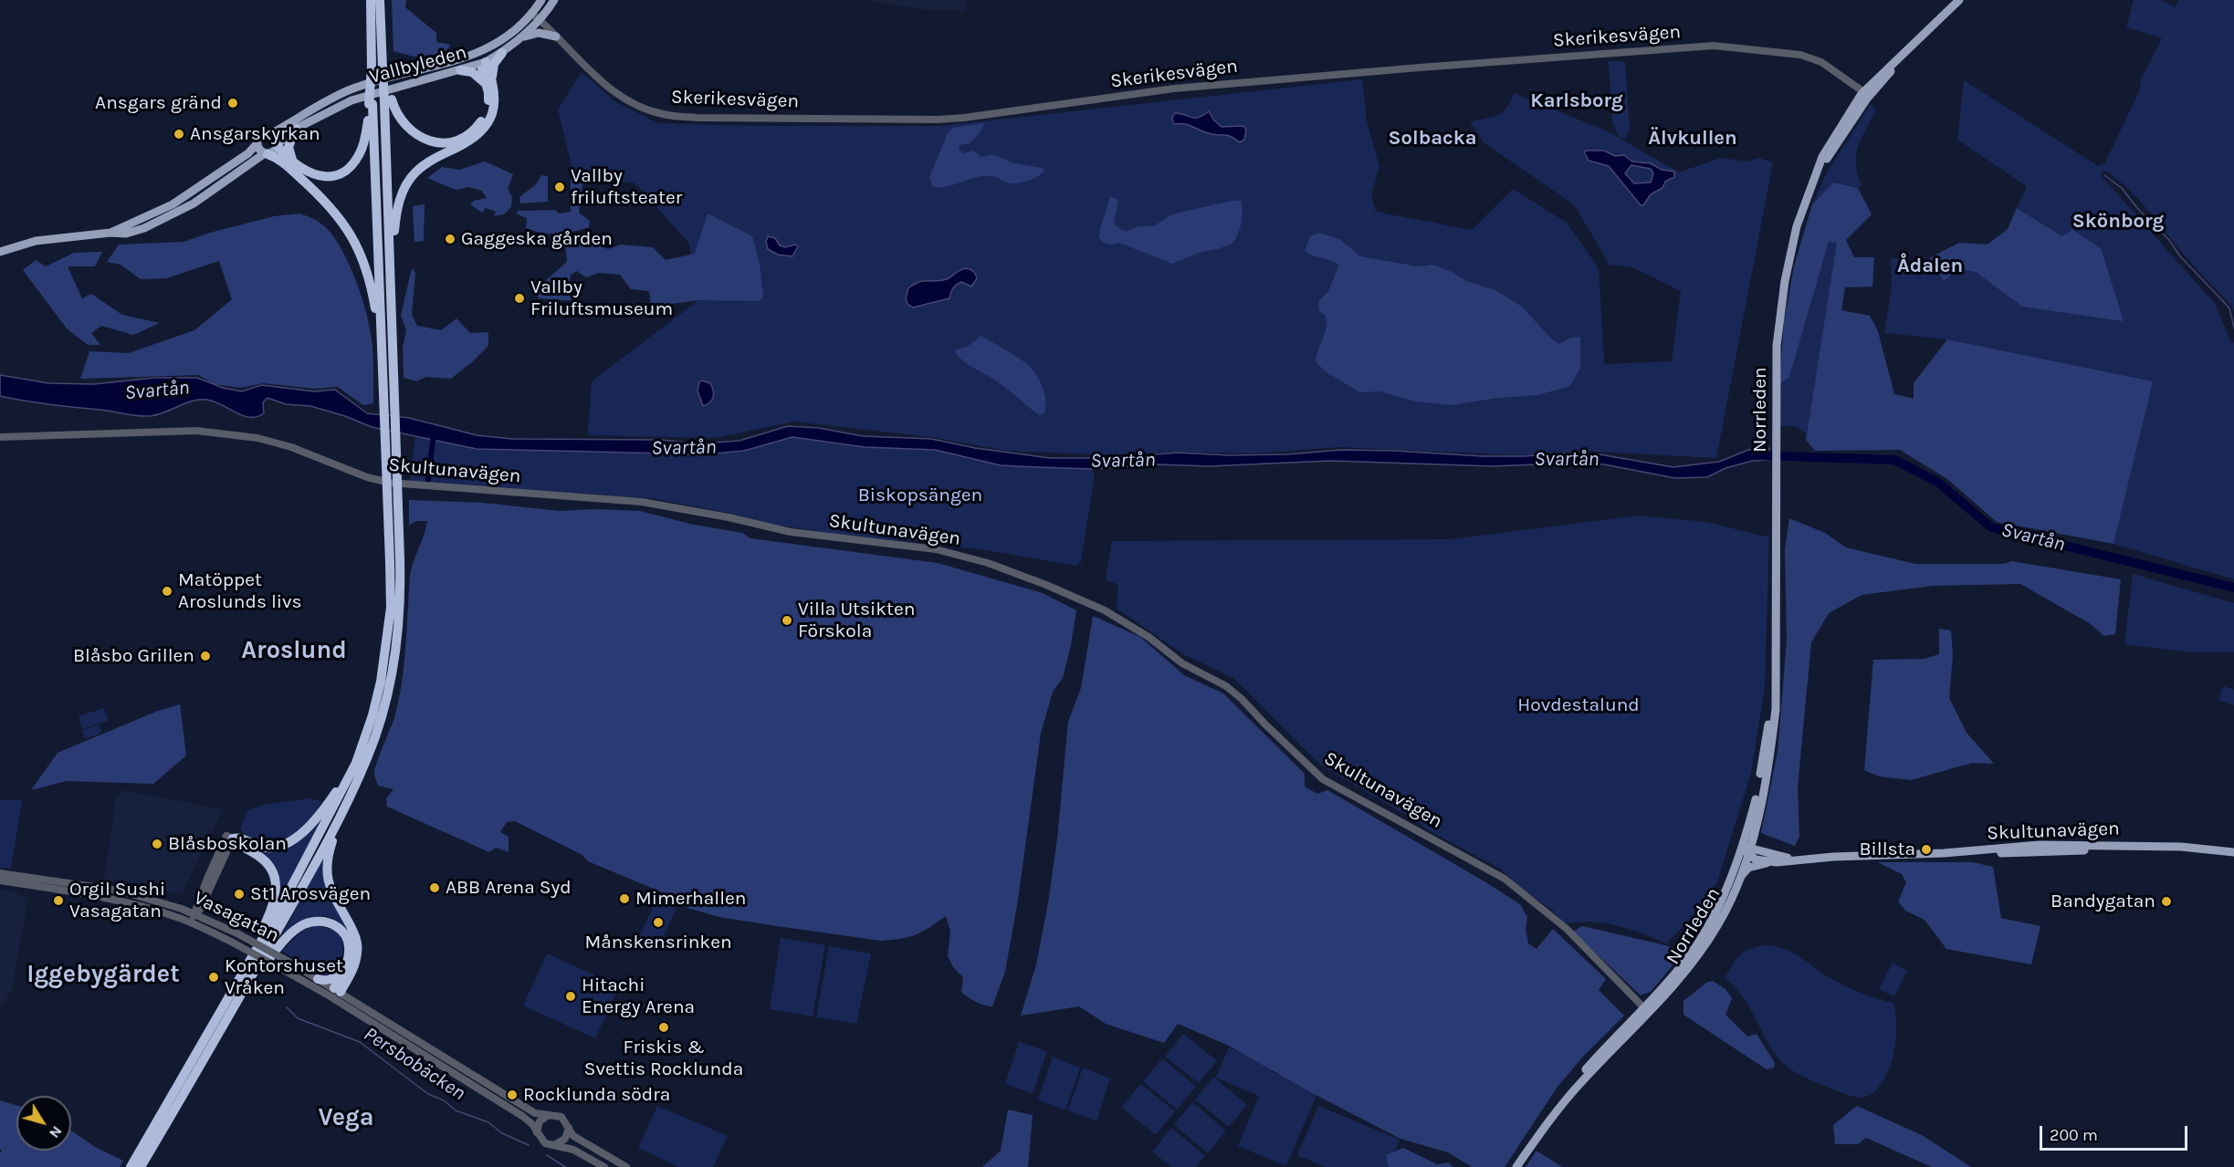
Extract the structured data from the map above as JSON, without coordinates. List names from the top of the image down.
{
  "streets": {
    "main road": ["Vallbyleden", "Norrleden", "Skultunavägen"],
    "street": ["Skerikesvägen", "Vasagatan"]
  },
  "crossings": [
    ["Skerikesvägen", "Vallbyleden"],
    ["Skerikesvägen", "Norrleden"],
    ["Norrleden", "Skultunavägen"]
  ],
  "districts": [
    "Karlsborg",
    "Solbacka",
    "Älvkullen",
    "Skönborg",
    "Ådalen",
    "Aroslund",
    "Iggebygärdet",
    "Vega"
  ],
  "water": ["Svartån", "Persbobäcken"],
  "parks": ["Biskopsängen", "Hovdestalund"],
  "places": [
    "Ansgars gränd",
    "Ansgarskyrkan",
    "Vallby friluftsteater",
    "Gaggeska gården",
    "Vallby Friluftsmuseum",
    "Matöppet Aroslunds livs",
    "Villa Utsikten Förskola",
    "Blåsbo Grillen",
    "Blåsboskolan",
    "Billsta",
    "ABB Arena Syd",
    "St1 Arosvägen",
    "Mimerhallen",
    "Orgil Sushi Vasagatan",
    "Bandygatan",
    "Månskensrinken",
    "Kontorshuset Vråken",
    "Hitachi Energy Arena",
    "Friskis & Svettis Rocklunda",
    "Rocklunda södra"
  ],
  "scale_bar": "200 m",
  "north": "bottom right"
}
